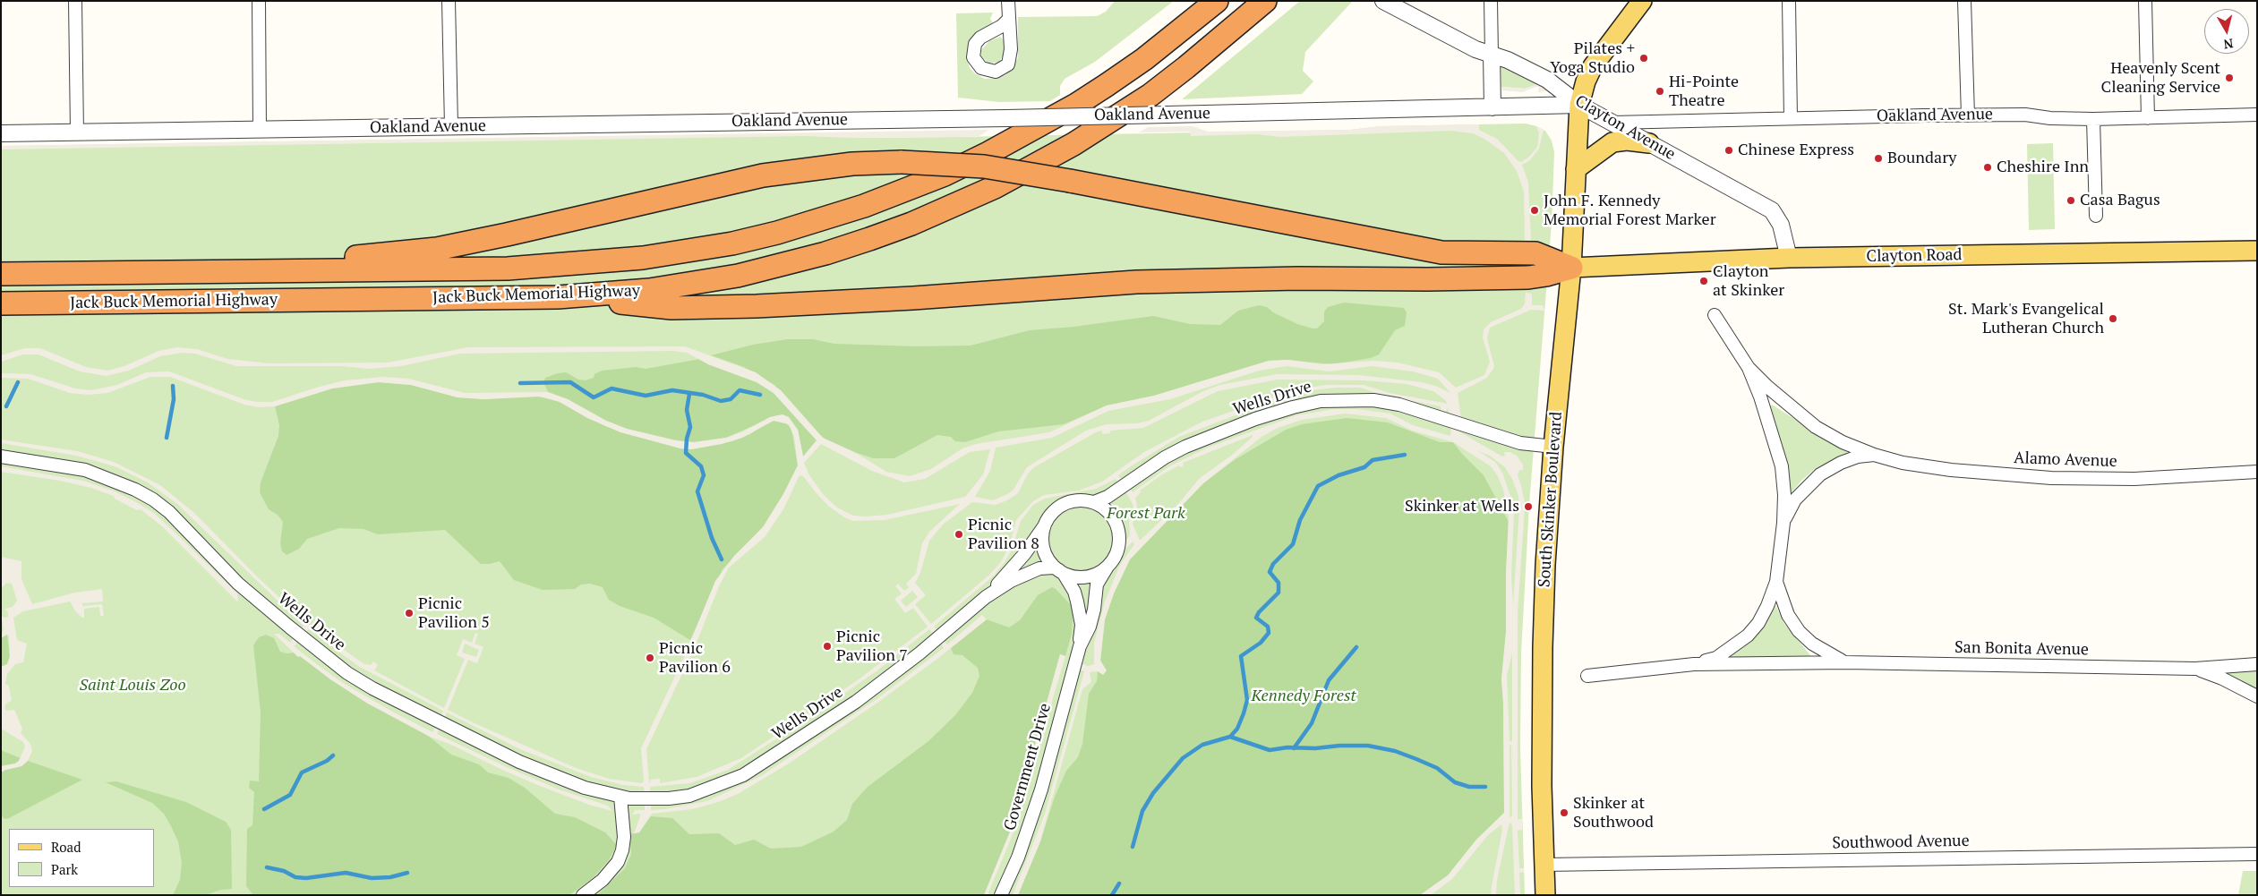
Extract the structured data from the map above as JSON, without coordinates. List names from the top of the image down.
{
  "streets": {
    "highway": ["Jack Buck Memorial Highway"],
    "main road": ["Clayton Road", "South Skinker Boulevard"],
    "street": [
      "Oakland Avenue",
      "Clayton Avenue",
      "Wells Drive",
      "Alamo Avenue",
      "San Bonita Avenue",
      "Government Drive",
      "Southwood Avenue"
    ]
  },
  "crossings": [
    ["Oakland Avenue", "Clayton Avenue"],
    ["Oakland Avenue", "South Skinker Boulevard"],
    ["Clayton Avenue", "Clayton Road"],
    ["Clayton Avenue", "South Skinker Boulevard"],
    ["Clayton Road", "South Skinker Boulevard"],
    ["Wells Drive", "South Skinker Boulevard"],
    ["Wells Drive", "Government Drive"],
    ["South Skinker Boulevard", "Southwood Avenue"]
  ],
  "parks": ["Forest Park", "Saint Louis Zoo", "Kennedy Forest"],
  "places": [
    "Pilates + Yoga Studio",
    "Heavenly Scent Cleaning Service",
    "Hi-Pointe Theatre",
    "Chinese Express",
    "Boundary",
    "Cheshire Inn",
    "Casa Bagus",
    "John F. Kennedy Memorial Forest Marker",
    "Clayton at Skinker",
    "St. Mark's Evangelical Lutheran Church",
    "Skinker at Wells",
    "Picnic Pavilion 8",
    "Picnic Pavilion 5",
    "Picnic Pavilion 7",
    "Picnic Pavilion 6",
    "Skinker at Southwood"
  ],
  "legend": ["Road", "Park"],
  "north": "bottom"
}
